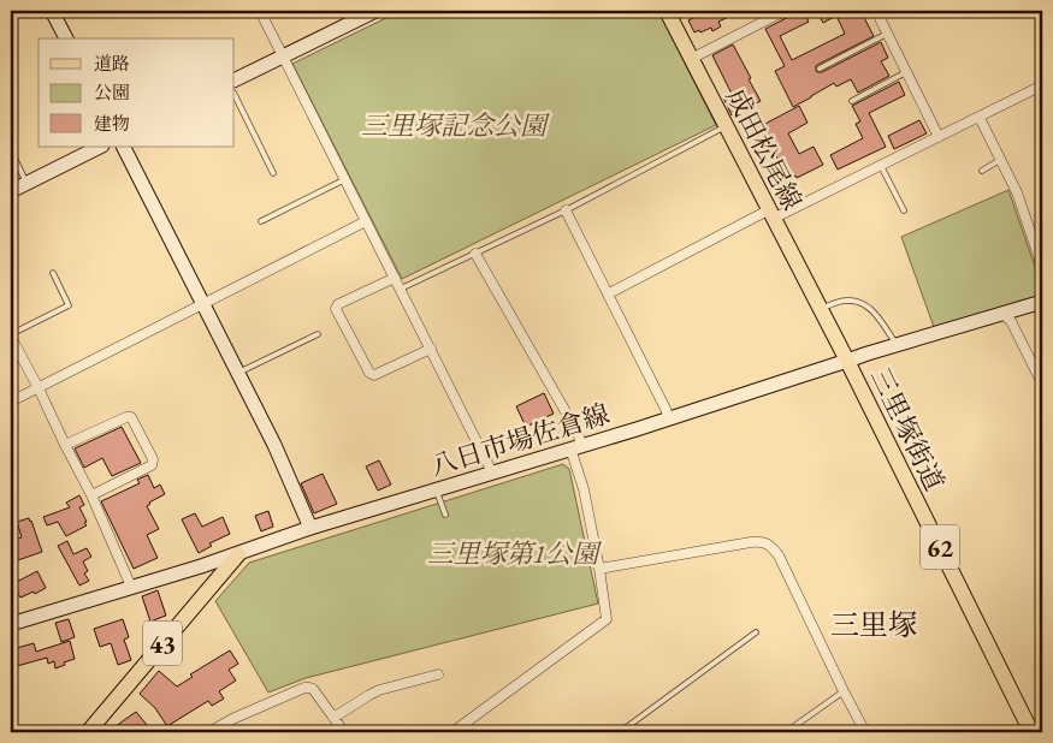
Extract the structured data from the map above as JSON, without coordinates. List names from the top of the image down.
{
  "streets": {
    "main road": [
      "成田松尾線",
      "三里塚街道",
      "八日市場佐倉線",
      "62",
      "43"
    ]
  },
  "crossings": [
    ["成田松尾線", "三里塚街道"],
    ["三里塚街道", "八日市場佐倉線"],
    ["八日市場佐倉線", "43"]
  ],
  "districts": ["三里塚"],
  "parks": ["三里塚記念公園", "三里塚第1公園"],
  "legend": ["道路", "公園", "建物"]
}
